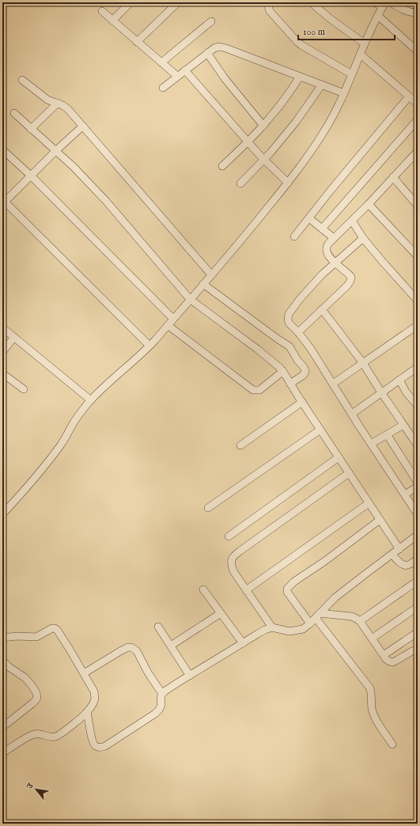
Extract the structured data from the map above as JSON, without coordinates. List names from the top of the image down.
{
  "scale_bar": "100 m",
  "north": "top left"
}
